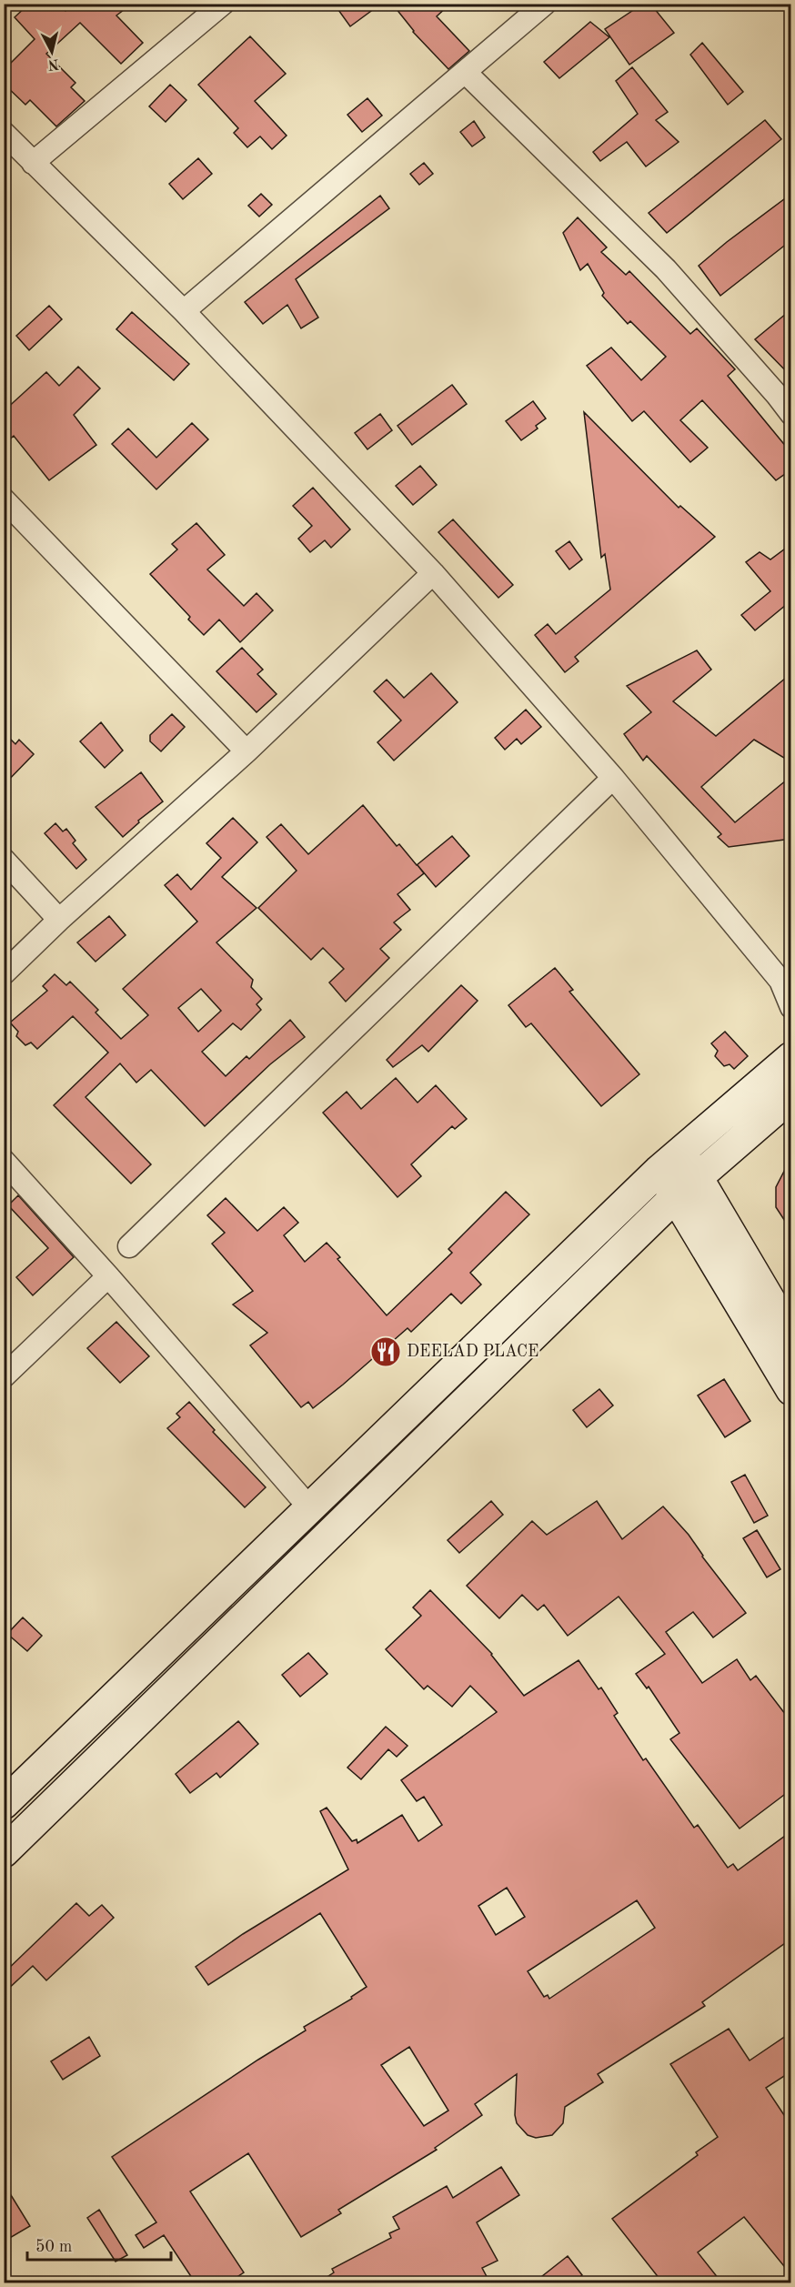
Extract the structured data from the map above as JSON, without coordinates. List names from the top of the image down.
{
  "places": {
    "restaurant": ["DEELAD PLACE"]
  },
  "scale_bar": "50 m",
  "north": "bottom"
}
